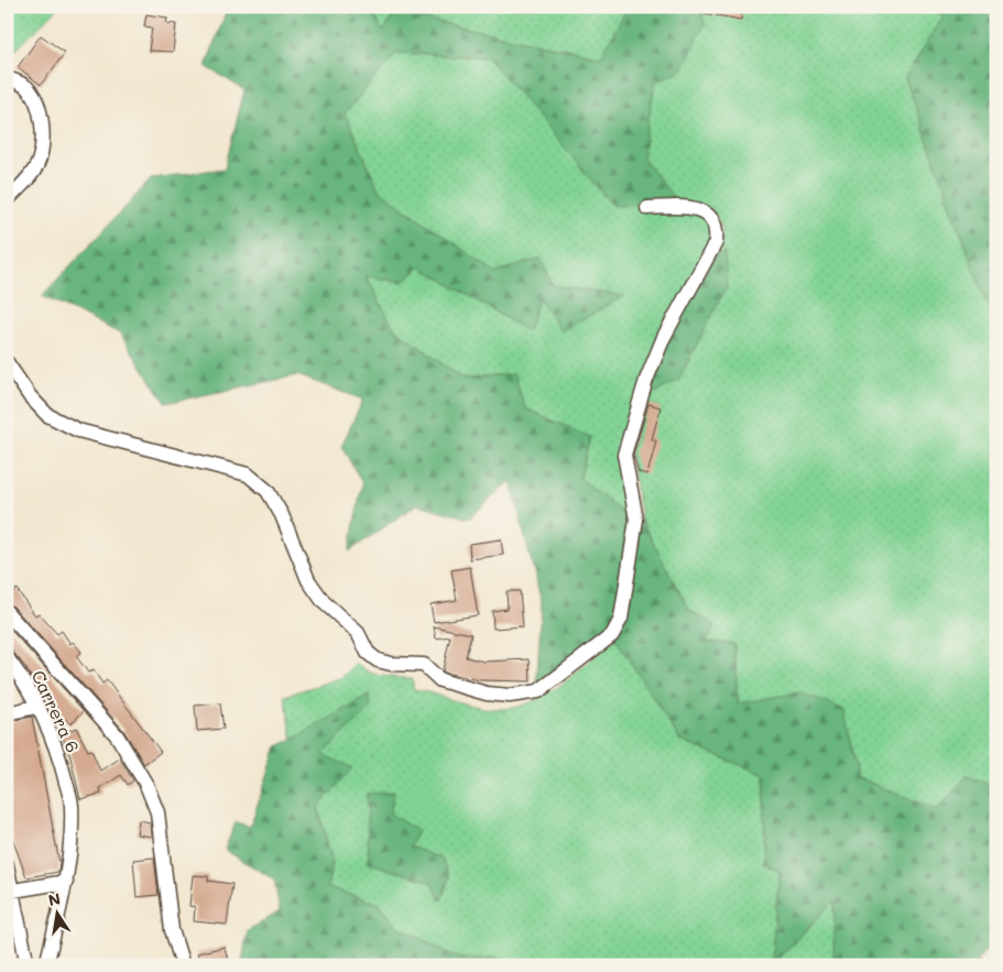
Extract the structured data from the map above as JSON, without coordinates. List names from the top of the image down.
{
  "streets": {
    "street": ["Carrera 6"]
  },
  "north": "top"
}
